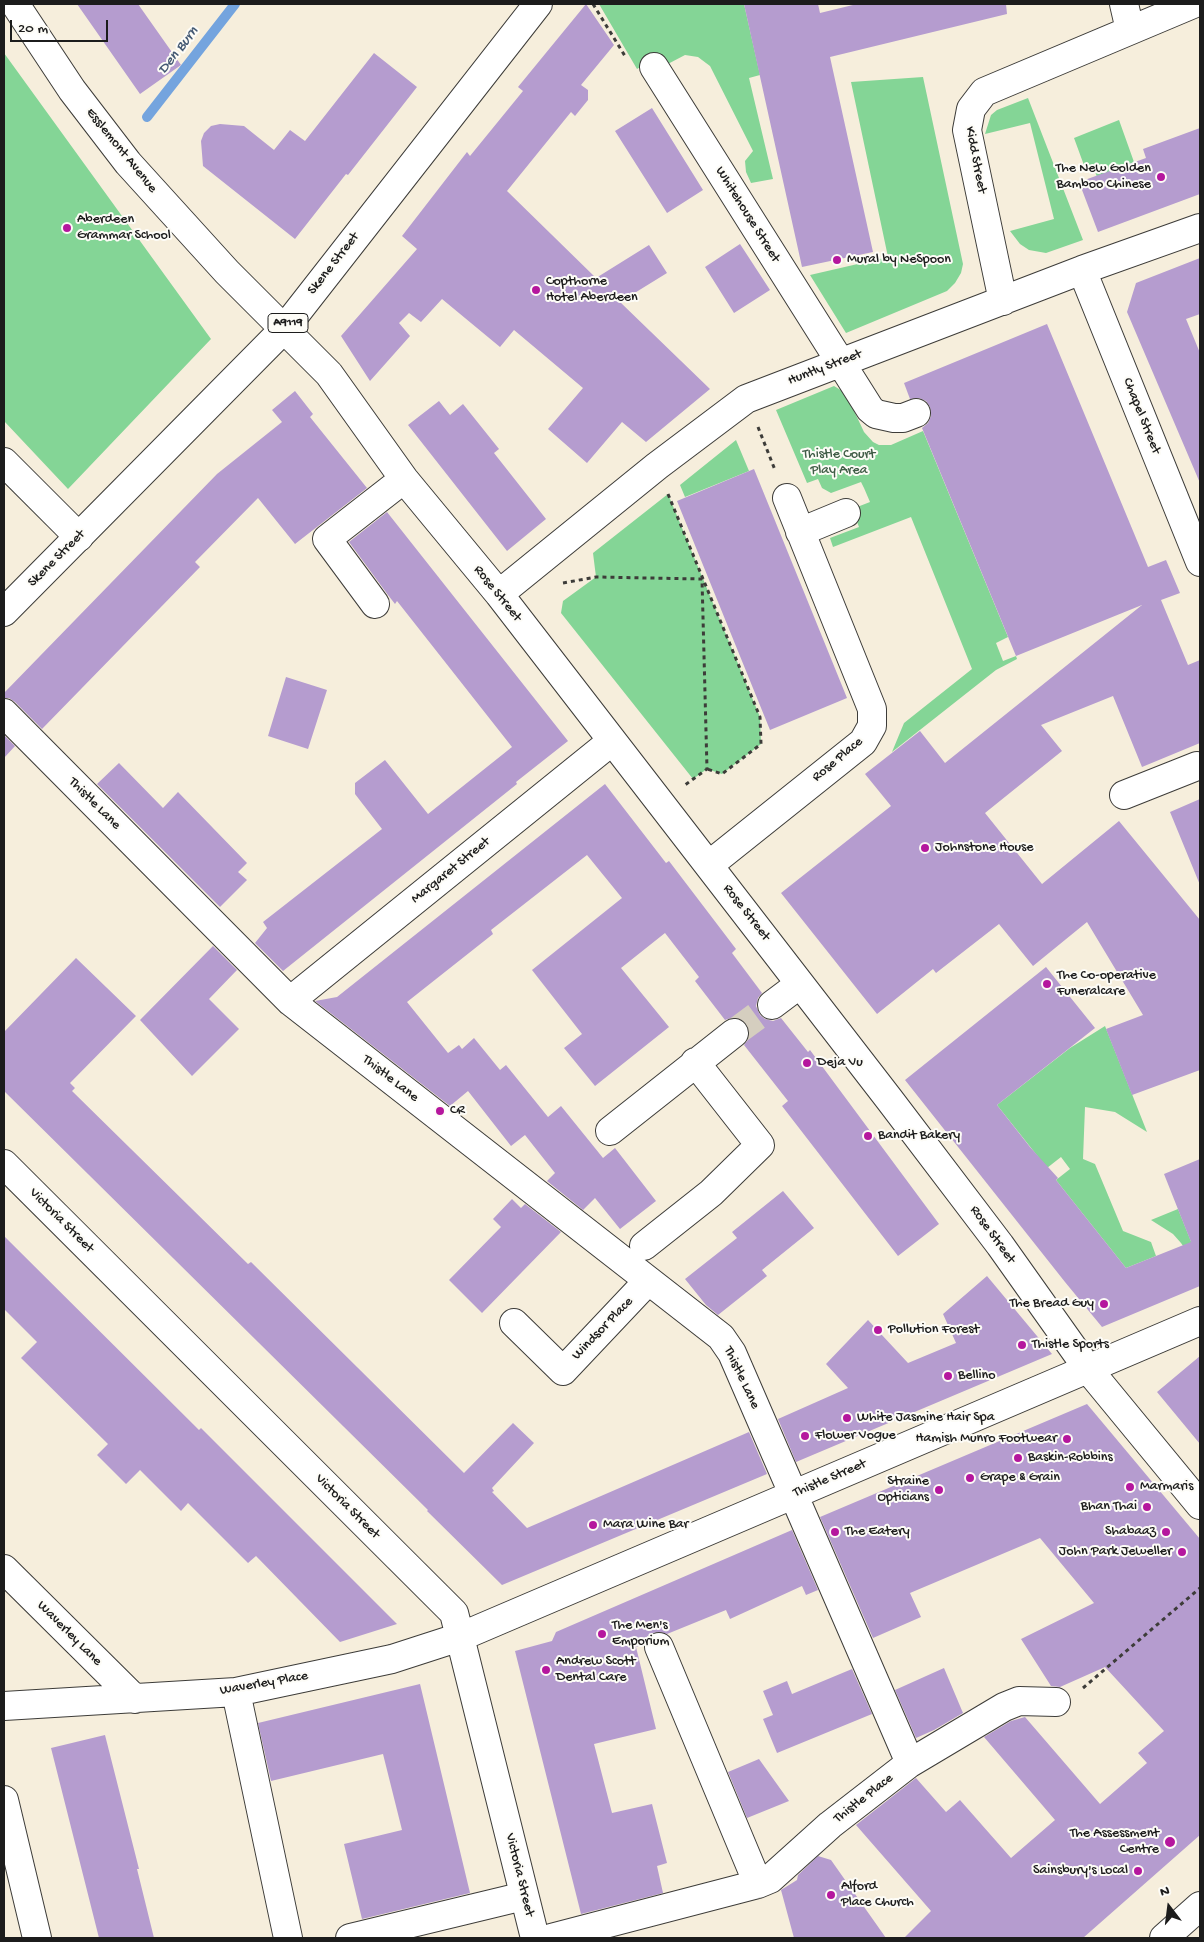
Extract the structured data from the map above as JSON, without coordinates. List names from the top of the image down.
{
  "streets": {
    "street": [
      "Esslemont Avenue",
      "Kidd Street",
      "Whitehouse Street",
      "Skene Street",
      "A9119",
      "Huntly Street",
      "Chapel Street",
      "Rose Street",
      "Rose Place",
      "Thistle Lane",
      "Margaret Street",
      "Victoria Street",
      "Windsor Place",
      "Thistle Street",
      "Waverley Lane",
      "Waverley Place",
      "Thistle Place"
    ]
  },
  "crossings": [
    ["Esslemont Avenue", "Skene Street"],
    ["Esslemont Avenue", "Rose Street"],
    ["Kidd Street", "Huntly Street"],
    ["Whitehouse Street", "Huntly Street"],
    ["Skene Street", "Rose Street"],
    ["Huntly Street", "Chapel Street"],
    ["Huntly Street", "Rose Street"],
    ["Rose Street", "Rose Place"],
    ["Rose Street", "Margaret Street"],
    ["Rose Street", "Thistle Street"],
    ["Thistle Lane", "Margaret Street"],
    ["Thistle Lane", "Windsor Place"],
    ["Thistle Lane", "Thistle Street"],
    ["Victoria Street", "Thistle Street"],
    ["Victoria Street", "Waverley Place"],
    ["Thistle Street", "Waverley Place"],
    ["Waverley Lane", "Waverley Place"]
  ],
  "water": ["Den Burn"],
  "parks": ["Thistle Court Play Area"],
  "places": [
    "The New Golden Bamboo Chinese",
    "Aberdeen Grammar School",
    "Mural by NeSpoon",
    "Copthorne Hotel Aberdeen",
    "Johnstone House",
    "The Co-operative Funeralcare",
    "Deja Vu",
    "CR",
    "Bandit Bakery",
    "The Bread Guy",
    "Pollution Forest",
    "Thistle Sports",
    "Bellino",
    "White Jasmine Hair Spa",
    "Flower Vogue",
    "Hamish Munro Footwear",
    "Baskin-Robbins",
    "Grape & Grain",
    "Marmaris",
    "Straine Opticians",
    "Bhan Thai",
    "Mara Wine Bar",
    "The Eatery",
    "Shabaaz",
    "John Park Jeweller",
    "The Men's Emporium",
    "Andrew Scott Dental Care",
    "The Assessment Centre",
    "Sainsbury's Local",
    "Alford Place Church"
  ],
  "scale_bar": "20 m",
  "north": "top"
}
